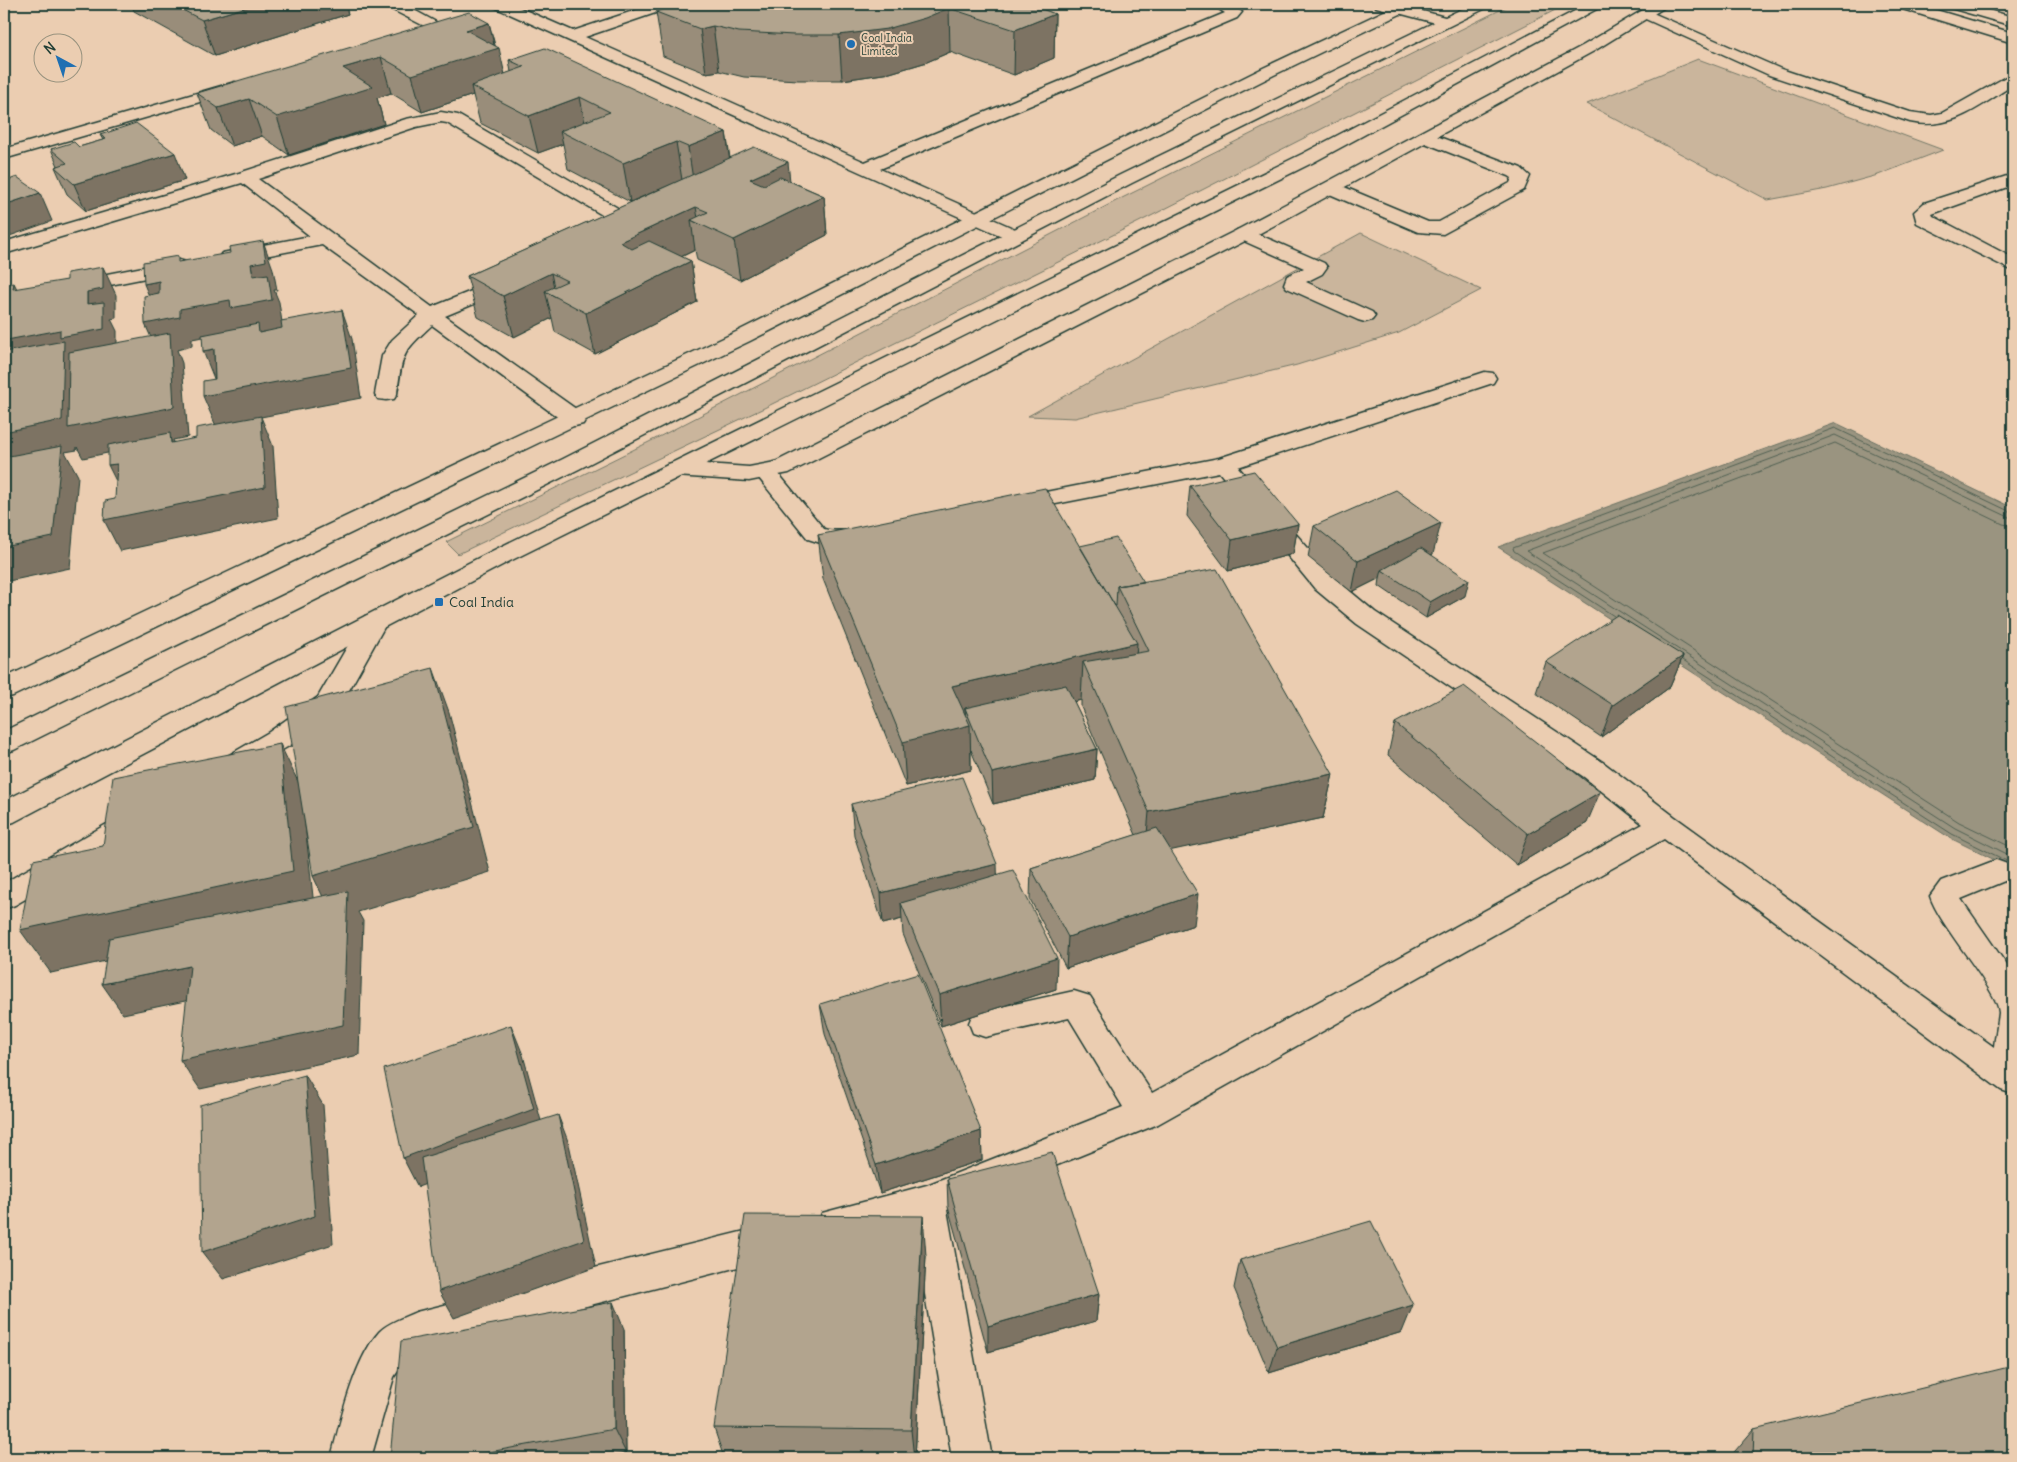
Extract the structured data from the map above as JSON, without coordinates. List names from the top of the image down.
{
  "places": {
    "other": ["Coal India Limited"],
    "transit": ["Coal India"]
  },
  "north": "top left"
}
